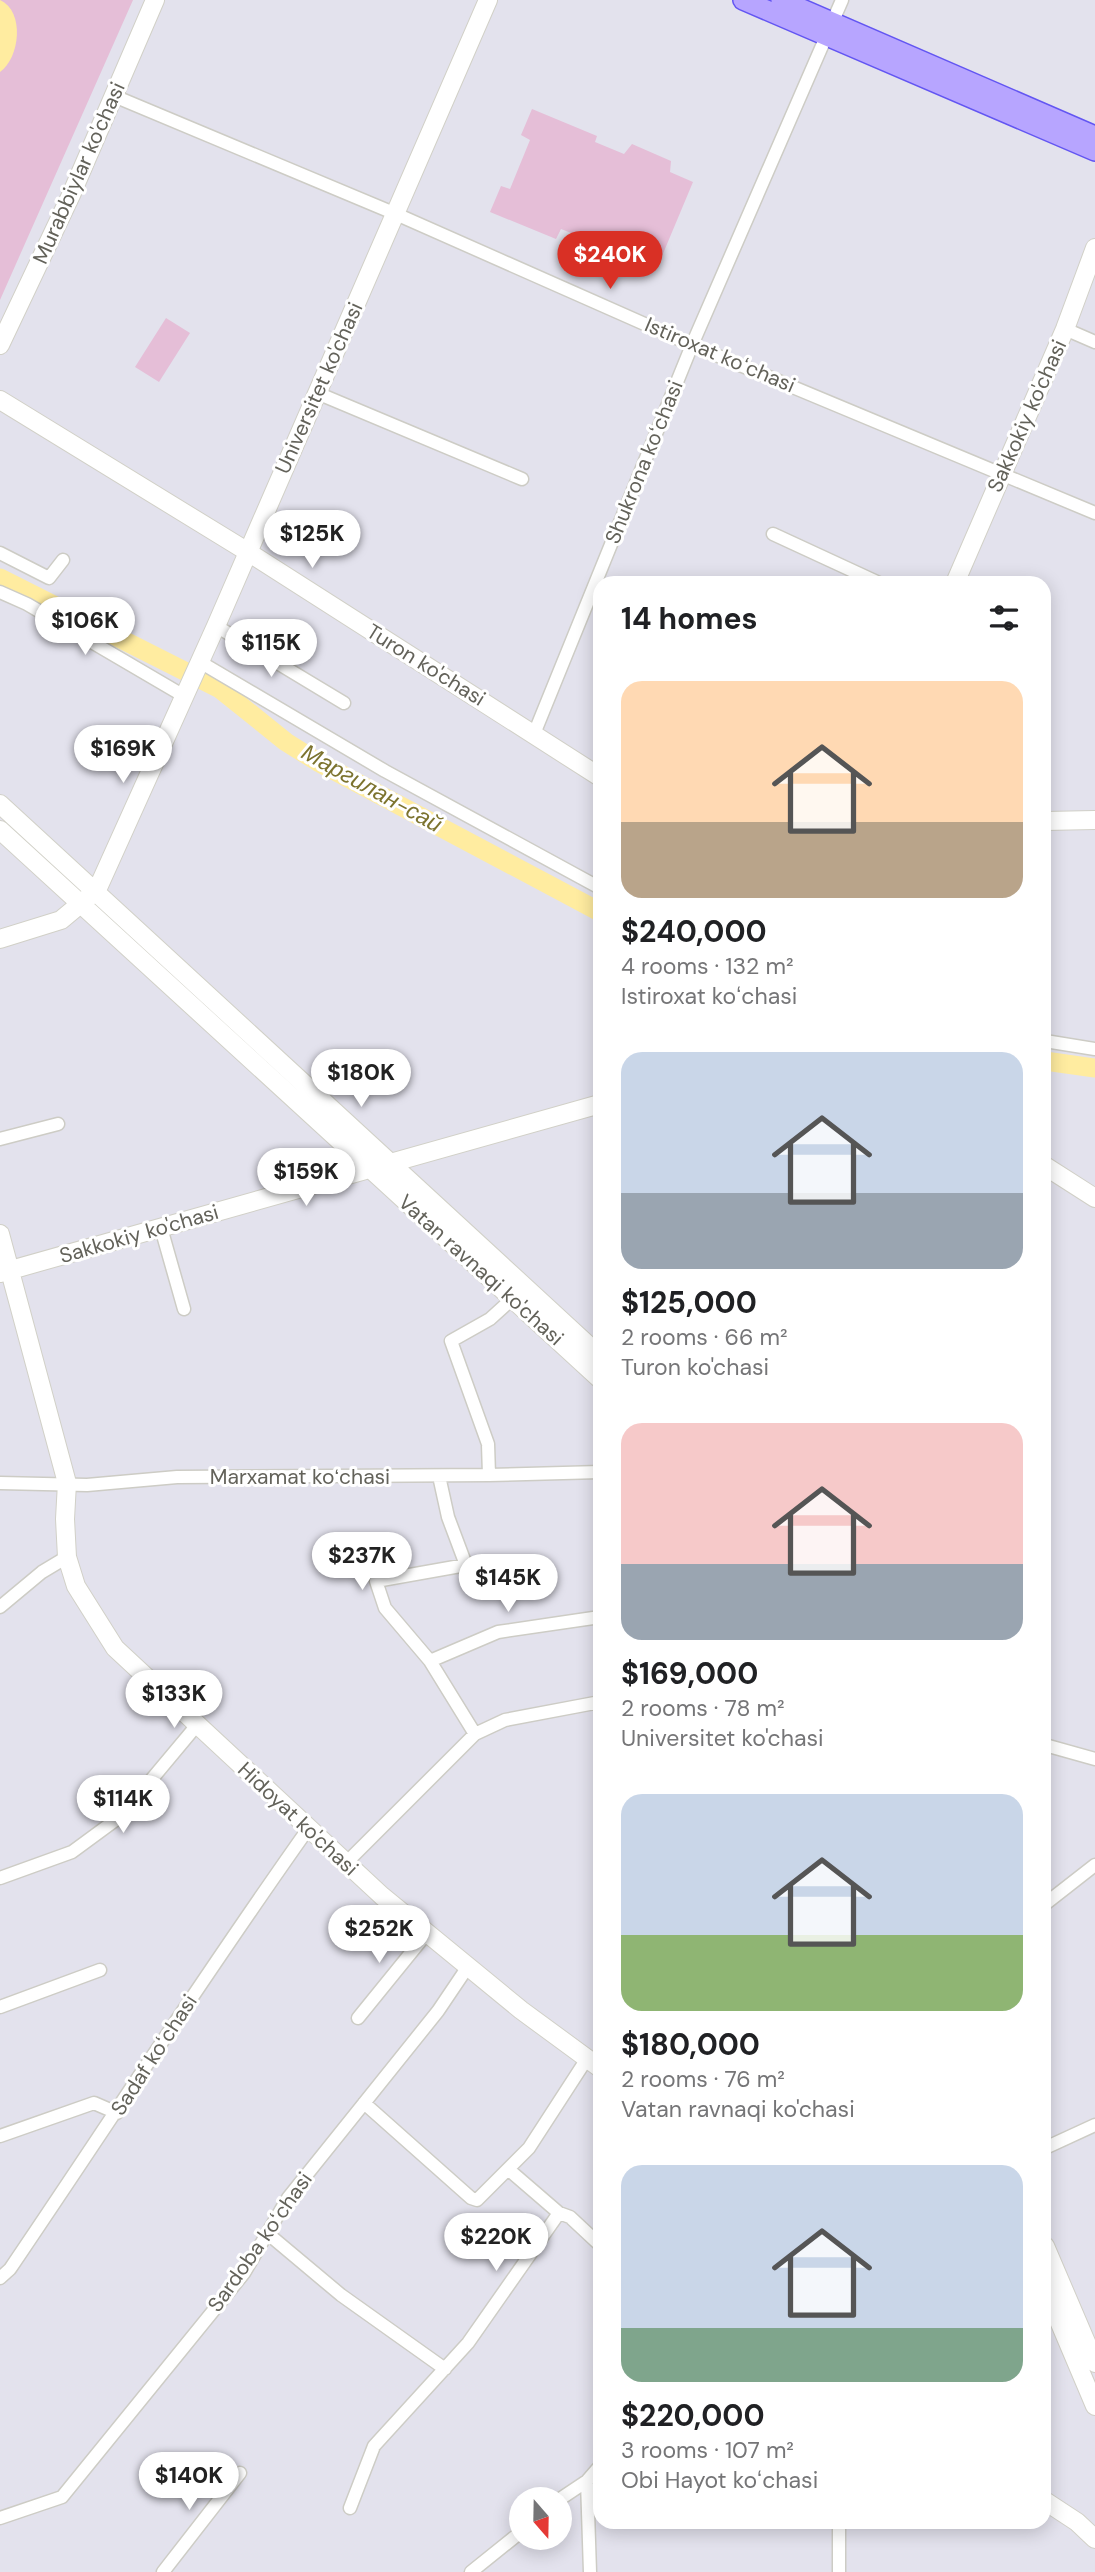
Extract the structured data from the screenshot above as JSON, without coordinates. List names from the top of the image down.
{
  "streets": {
    "street": [
      "Murabbiylar ko'chasi",
      "Istiroxat koʻchasi",
      "Universitet ko'chasi",
      "Sakkokiy ko'chasi",
      "Shukrona koʻchasi",
      "Turon ko'chasi",
      "Vatan ravnaqi ko'chasi",
      "Marxamat koʻchasi",
      "Hidoyat ko'chasi",
      "Sadaf koʻchasi",
      "Sardoba koʻchasi"
    ]
  },
  "crossings": [
    ["Murabbiylar ko'chasi", "Istiroxat koʻchasi"],
    ["Istiroxat koʻchasi", "Universitet ko'chasi"],
    ["Istiroxat koʻchasi", "Sakkokiy ko'chasi"],
    ["Istiroxat koʻchasi", "Shukrona koʻchasi"],
    ["Universitet ko'chasi", "Turon ko'chasi"],
    ["Universitet ko'chasi", "Vatan ravnaqi ko'chasi"],
    ["Sakkokiy ko'chasi", "Vatan ravnaqi ko'chasi"],
    ["Sakkokiy ko'chasi", "Hidoyat ko'chasi"],
    ["Shukrona koʻchasi", "Turon ko'chasi"],
    ["Marxamat koʻchasi", "Hidoyat ko'chasi"],
    ["Hidoyat ko'chasi", "Sadaf koʻchasi"],
    ["Hidoyat ko'chasi", "Sardoba koʻchasi"]
  ],
  "water": ["Маргилан-сай"],
  "north": "bottom",
  "page": {
    "price": [
      "$240K",
      "$125K",
      "$106K",
      "$115K",
      "$169K",
      "$180K",
      "$159K",
      "$237K",
      "$145K",
      "$133K",
      "$114K",
      "$252K",
      "$220K",
      "$140K"
    ],
    "heading": "14 homes",
    "list": [
      {
        "name": "$240,000",
        "note": "4 rooms · 132 m² · Istiroxat koʻchasi"
      },
      {
        "name": "$125,000",
        "note": "2 rooms · 66 m² · Turon ko'chasi"
      },
      {
        "name": "$169,000",
        "note": "2 rooms · 78 m² · Universitet ko'chasi"
      },
      {
        "name": "$180,000",
        "note": "2 rooms · 76 m² · Vatan ravnaqi ko'chasi"
      },
      {
        "name": "$220,000",
        "note": "3 rooms · 107 m² · Obi Hayot koʻchasi"
      }
    ]
  }
}
